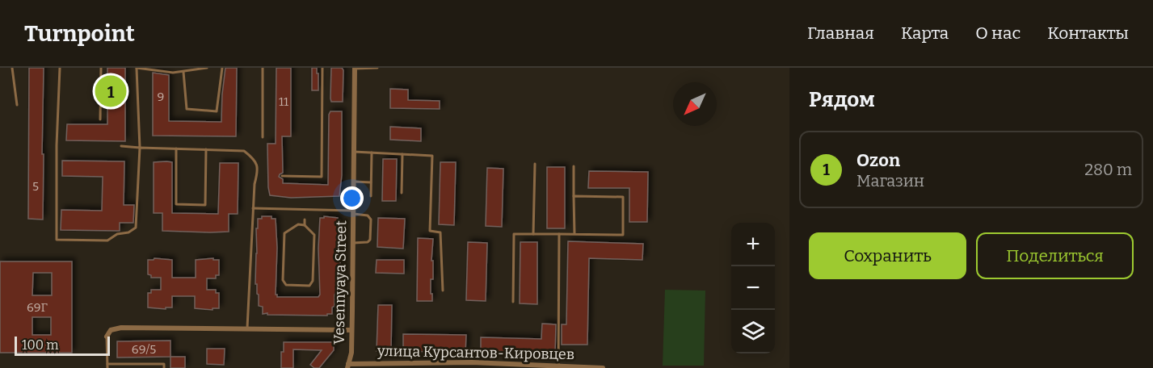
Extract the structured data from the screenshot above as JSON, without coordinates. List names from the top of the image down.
{
  "streets": {
    "street": ["Vesennyaya Street", "улица Курсантов-Кировцев"]
  },
  "crossings": [
    ["Vesennyaya Street", "улица Курсантов-Кировцев"]
  ],
  "house_numbers": [
    "9",
    "11",
    "5",
    "69Г",
    "69/5"
  ],
  "scale_bar": "100 m",
  "north": "bottom left",
  "page": {
    "header": "Turnpoint",
    "nav": [
      "Главная",
      "Карта",
      "О нас",
      "Контакты"
    ],
    "heading": "Рядом",
    "pins": "1",
    "list": [
      {
        "mark": "1",
        "name": "Ozon",
        "note": "Магазин",
        "value": "280 m"
      }
    ],
    "buttons": ["Сохранить", "Поделиться"],
    "map_buttons": ["+", "−"],
    "scale": "100 m"
  }
}
